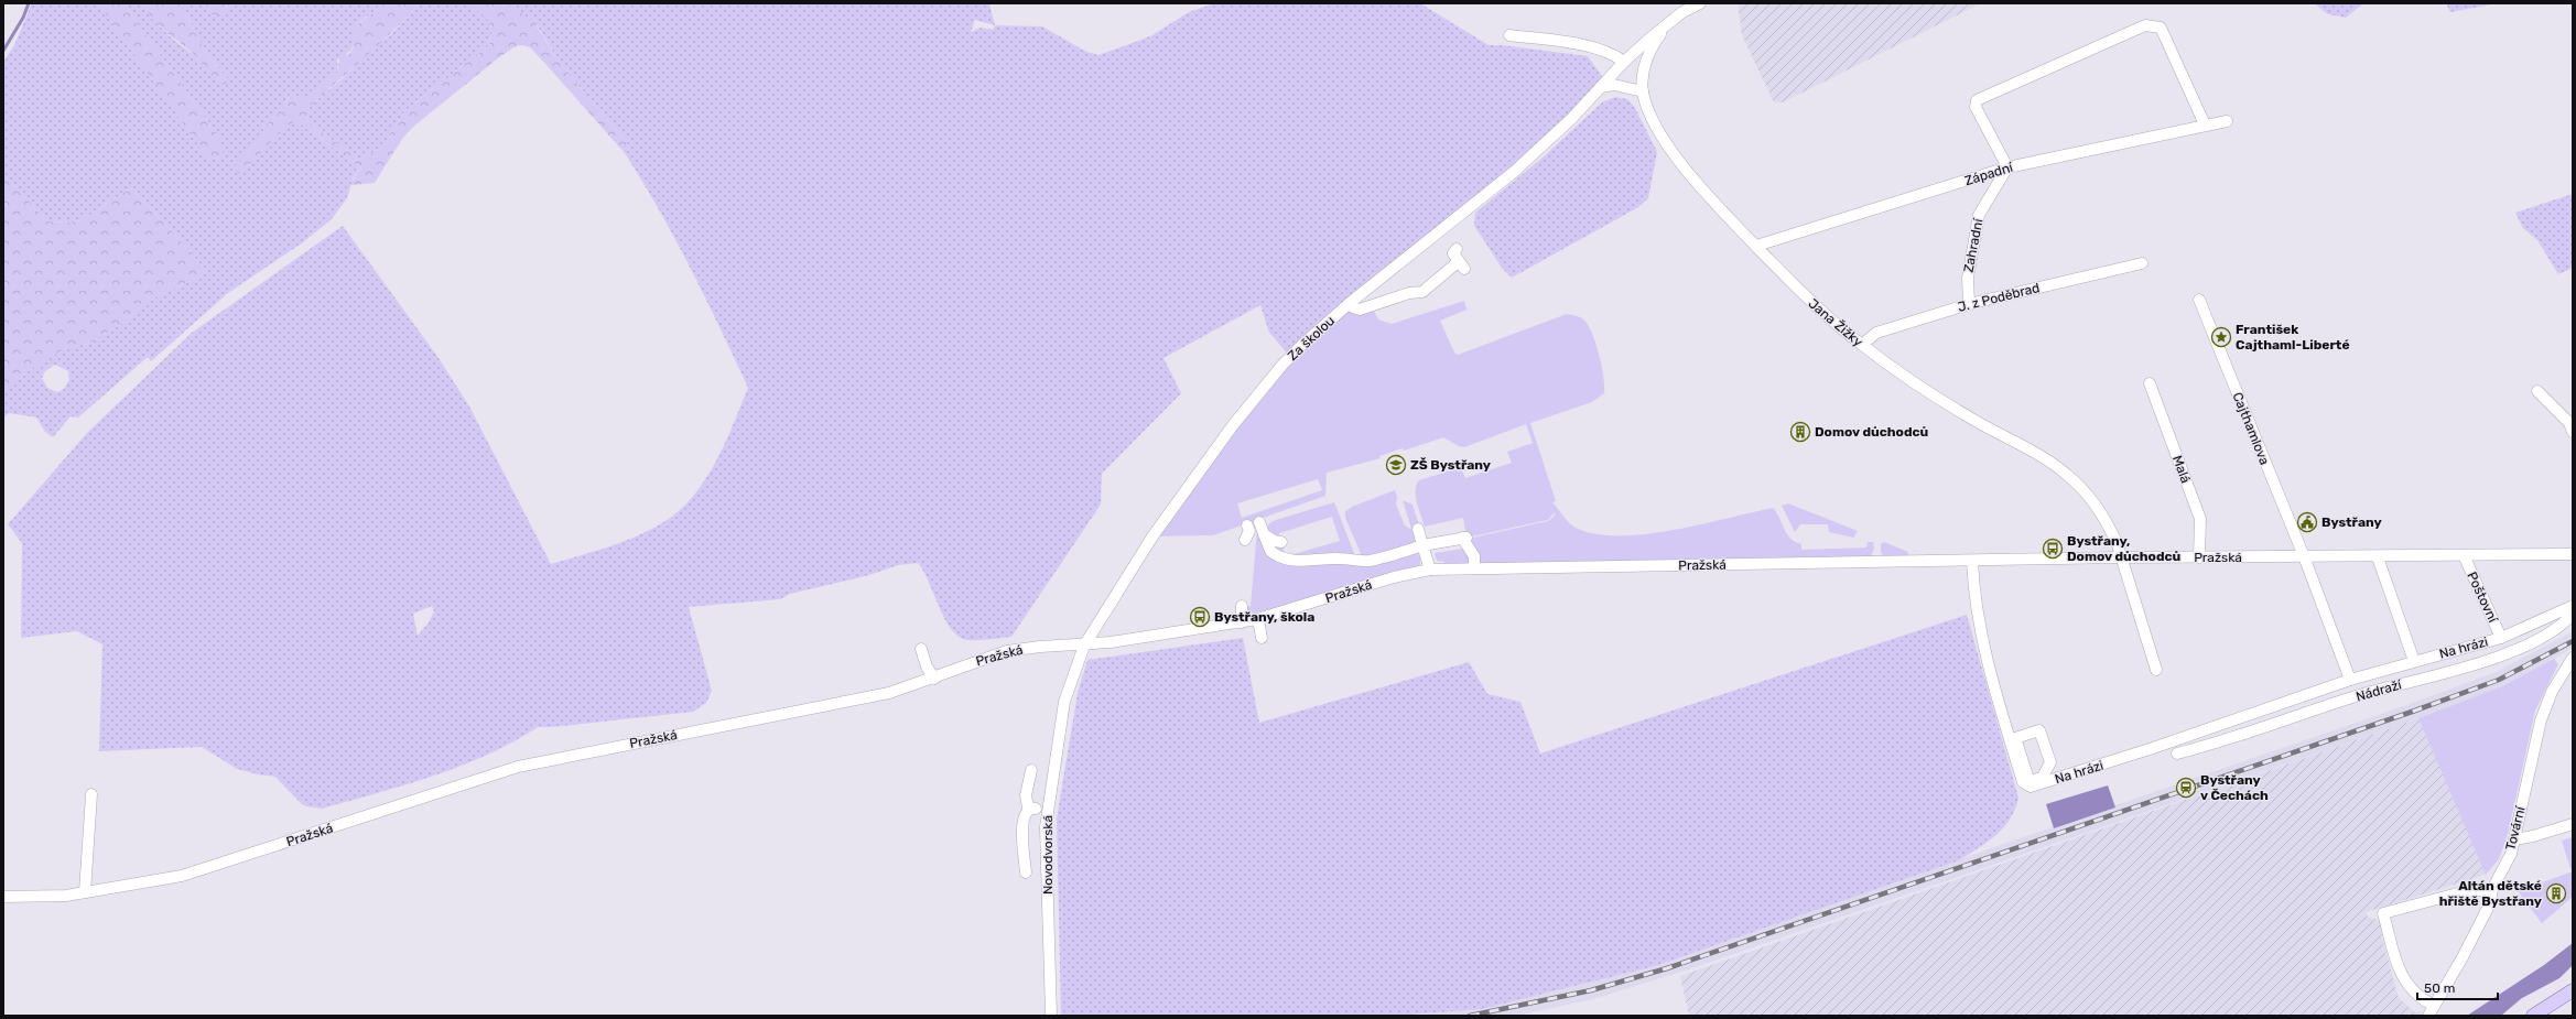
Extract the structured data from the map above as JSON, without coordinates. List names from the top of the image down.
{
  "streets": {
    "street": [
      "Západní",
      "Zahradní",
      "J. z Poděbrad",
      "Jana Žižky",
      "Za školou",
      "Cajthamlova",
      "Malá",
      "Pražská",
      "Poštovní",
      "Na hrázi",
      "Nádraží",
      "Tovární",
      "Novodvorská"
    ]
  },
  "crossings": [
    ["Západní", "Zahradní"],
    ["Západní", "Jana Žižky"],
    ["Zahradní", "J. z Poděbrad"],
    ["J. z Poděbrad", "Jana Žižky"],
    ["Jana Žižky", "Za školou"],
    ["Jana Žižky", "Pražská"],
    ["Za školou", "Pražská"],
    ["Za školou", "Novodvorská"],
    ["Cajthamlova", "Pražská"],
    ["Malá", "Pražská"],
    ["Pražská", "Poštovní"],
    ["Pražská", "Na hrázi"],
    ["Pražská", "Novodvorská"],
    ["Poštovní", "Na hrázi"]
  ],
  "places": {
    "place": ["František Cajthaml-Liberté"],
    "building": ["Domov důchodců", "Altán dětské hřiště Bystřany"],
    "school or university": ["ZŠ Bystřany"],
    "public building": ["Bystřany"],
    "bus stop": ["Bystřany, Domov důchodců", "Bystřany, škola"],
    "station": ["Bystřany v Čechách"]
  },
  "scale_bar": "50 m"
}
